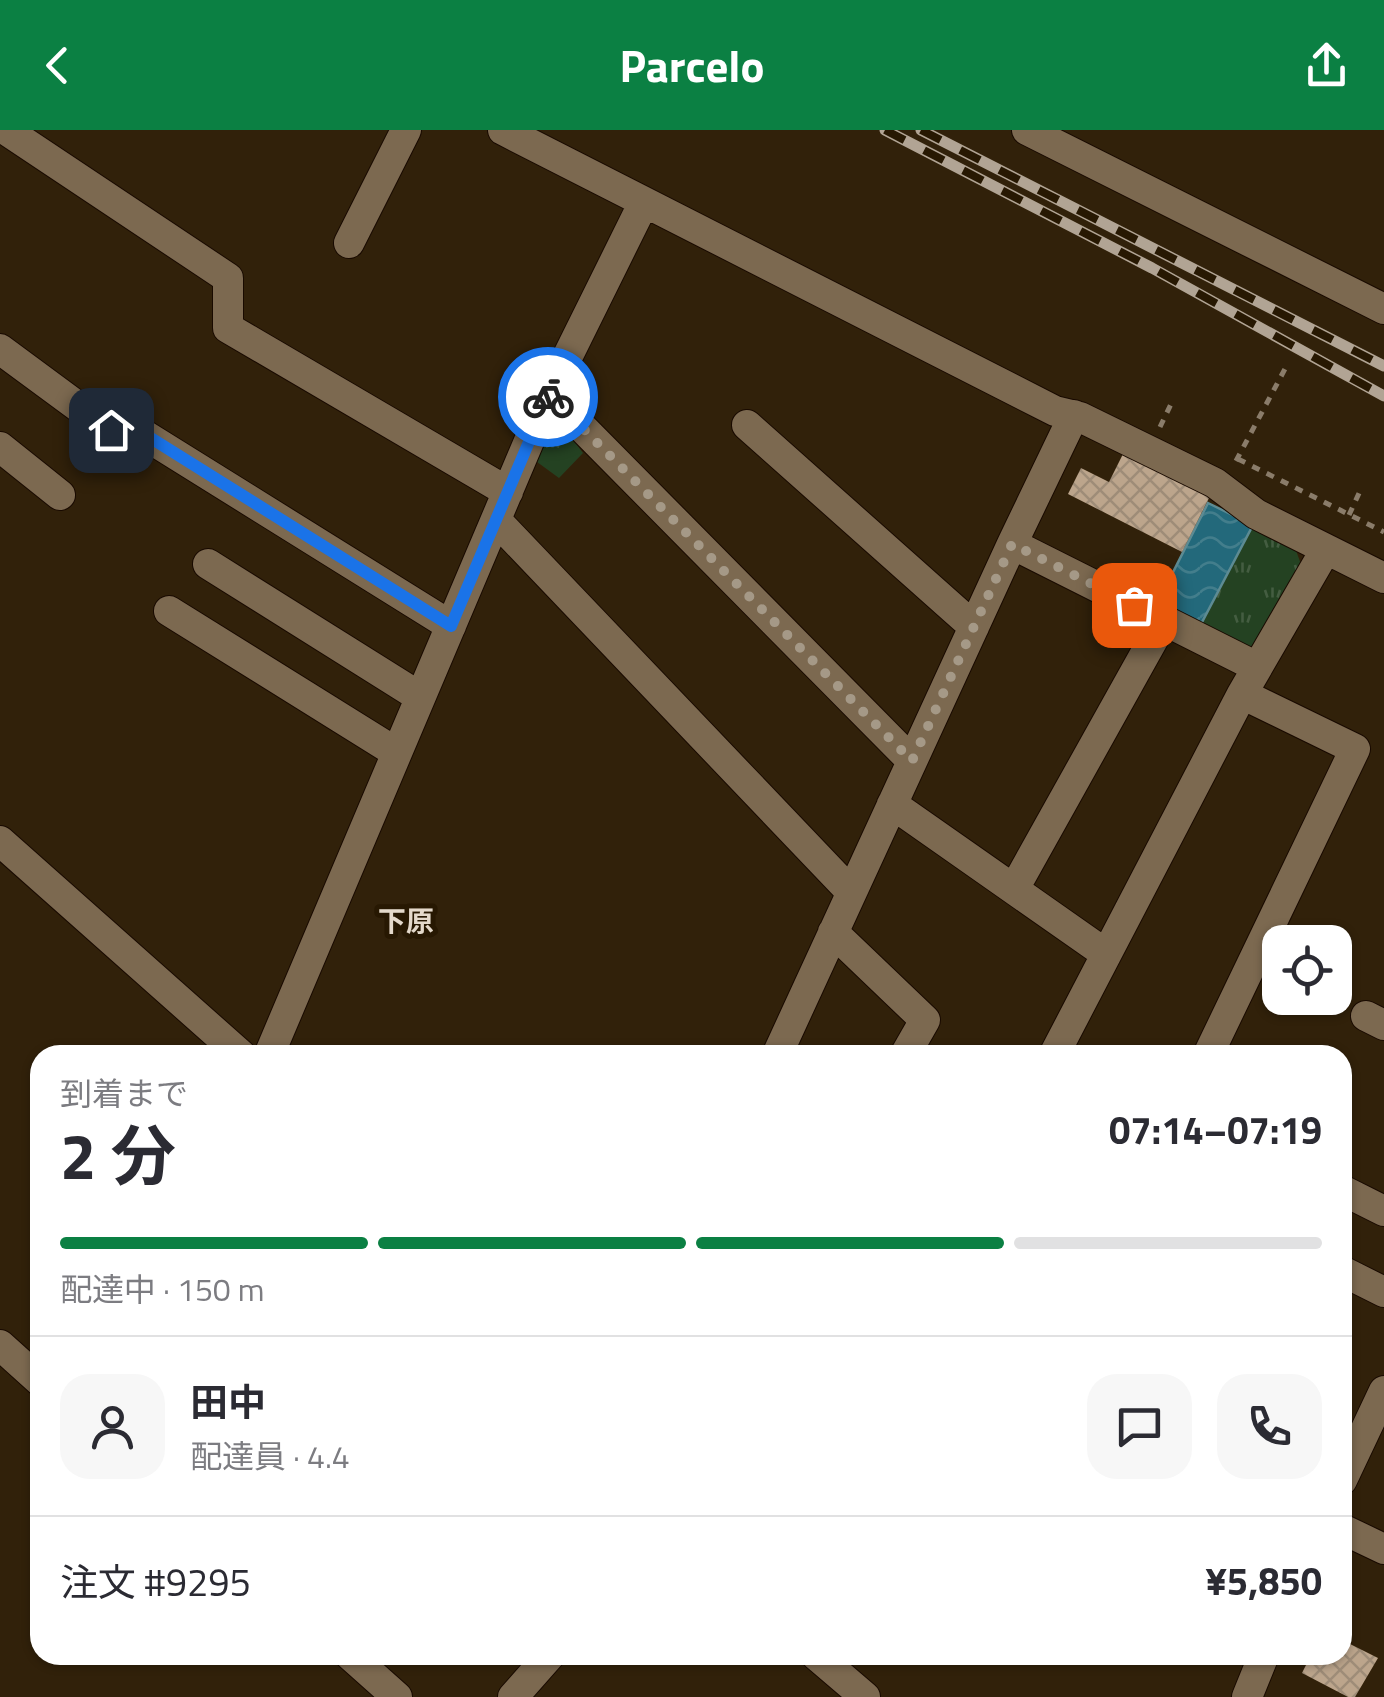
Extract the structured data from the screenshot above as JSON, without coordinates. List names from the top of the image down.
{
  "districts": ["下原"],
  "page": {
    "header": "Parcelo",
    "heading": ["2 分", "到着まで", "07:14–07:19"],
    "panel": [
      "田中",
      "配達員 · 4.4",
      "注文 #9295",
      "¥5,850"
    ],
    "bar": "配達中 · 150 m"
  }
}
